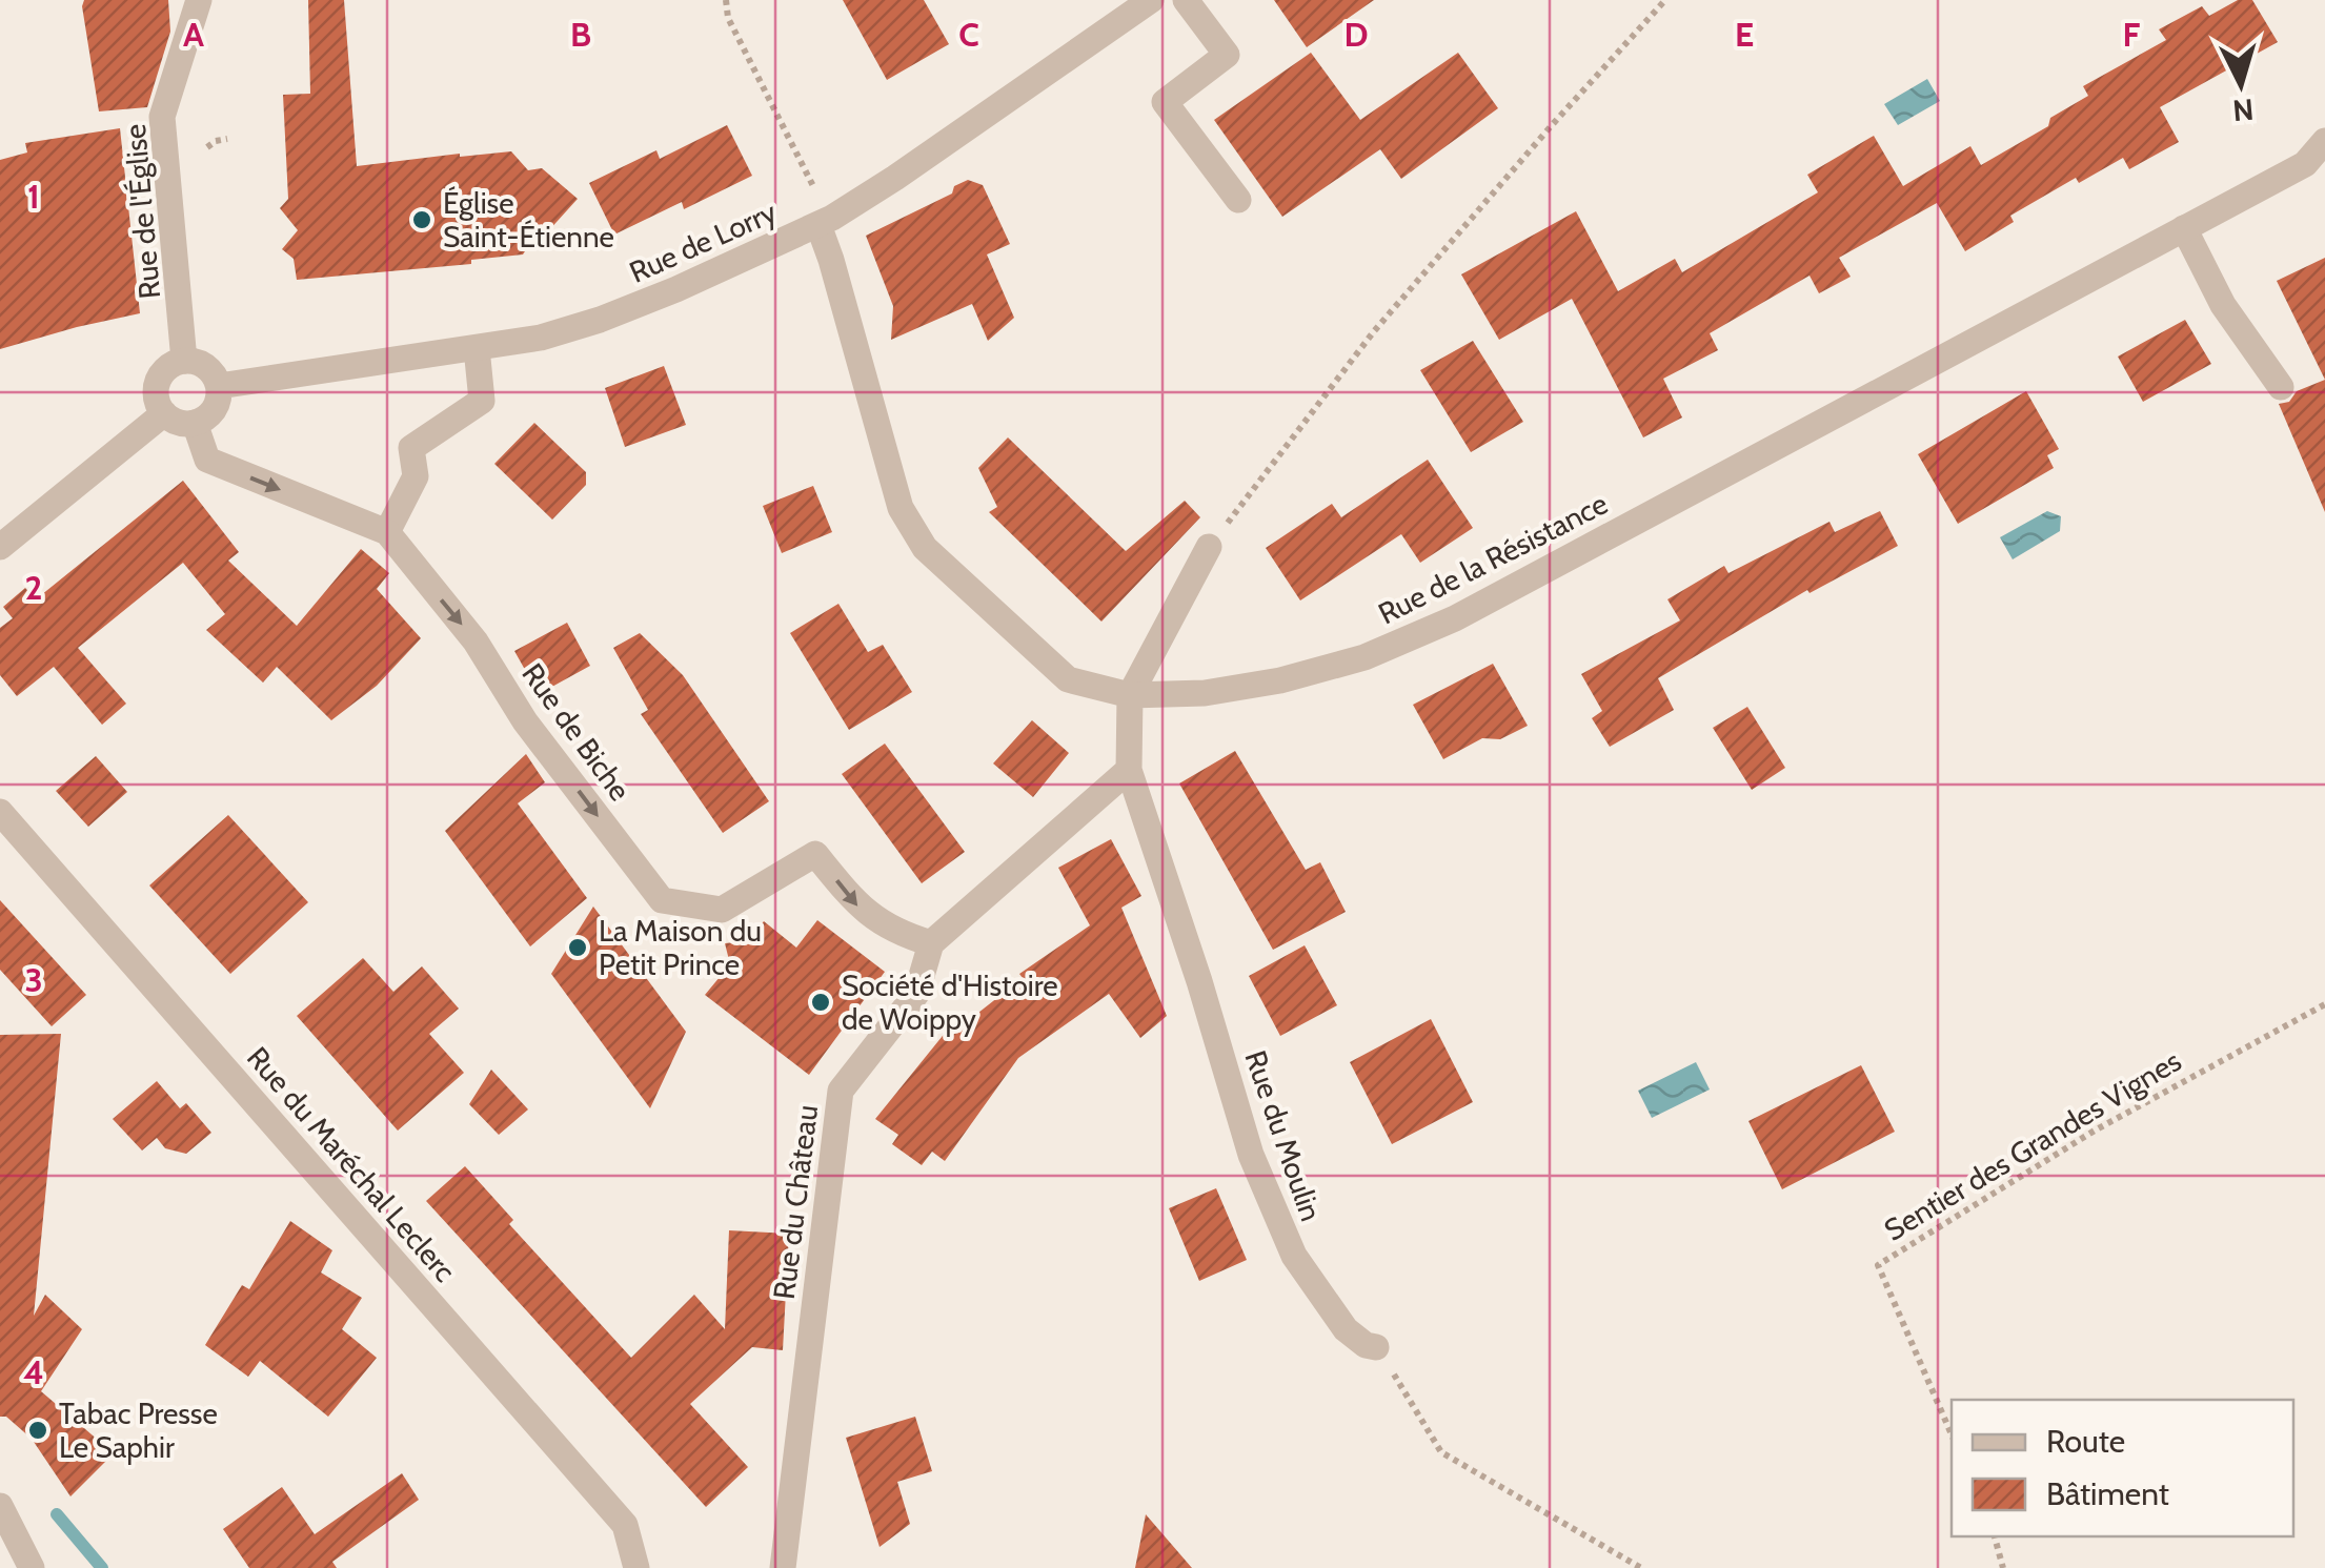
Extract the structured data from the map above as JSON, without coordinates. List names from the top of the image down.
{
  "streets": {
    "street": [
      "Rue de l'Église",
      "Rue de Lorry",
      "Rue de la Résistance",
      "Rue de Biche",
      "Rue du Moulin",
      "Rue du Maréchal Leclerc",
      "Rue du Château"
    ],
    "path": ["Sentier des Grandes Vignes"]
  },
  "crossings": [
    ["Rue de l'Église", "Rue de Lorry"],
    ["Rue de l'Église", "Rue de Biche"],
    ["Rue de Lorry", "Rue de la Résistance"],
    ["Rue de Lorry", "Rue de Biche"],
    ["Rue de la Résistance", "Rue du Moulin"],
    ["Rue de Biche", "Rue du Château"]
  ],
  "one_way": ["Rue de Biche"],
  "places": [
    "Église Saint-Étienne",
    "La Maison du Petit Prince",
    "Société d'Histoire de Woippy",
    "Tabac Presse Le Saphir"
  ],
  "legend": ["Route", "Bâtiment"],
  "north": "bottom",
  "grid": {
    "columns": [
      "A",
      "B",
      "C",
      "D",
      "E",
      "F"
    ],
    "rows": [
      "1",
      "2",
      "3",
      "4"
    ]
  }
}
